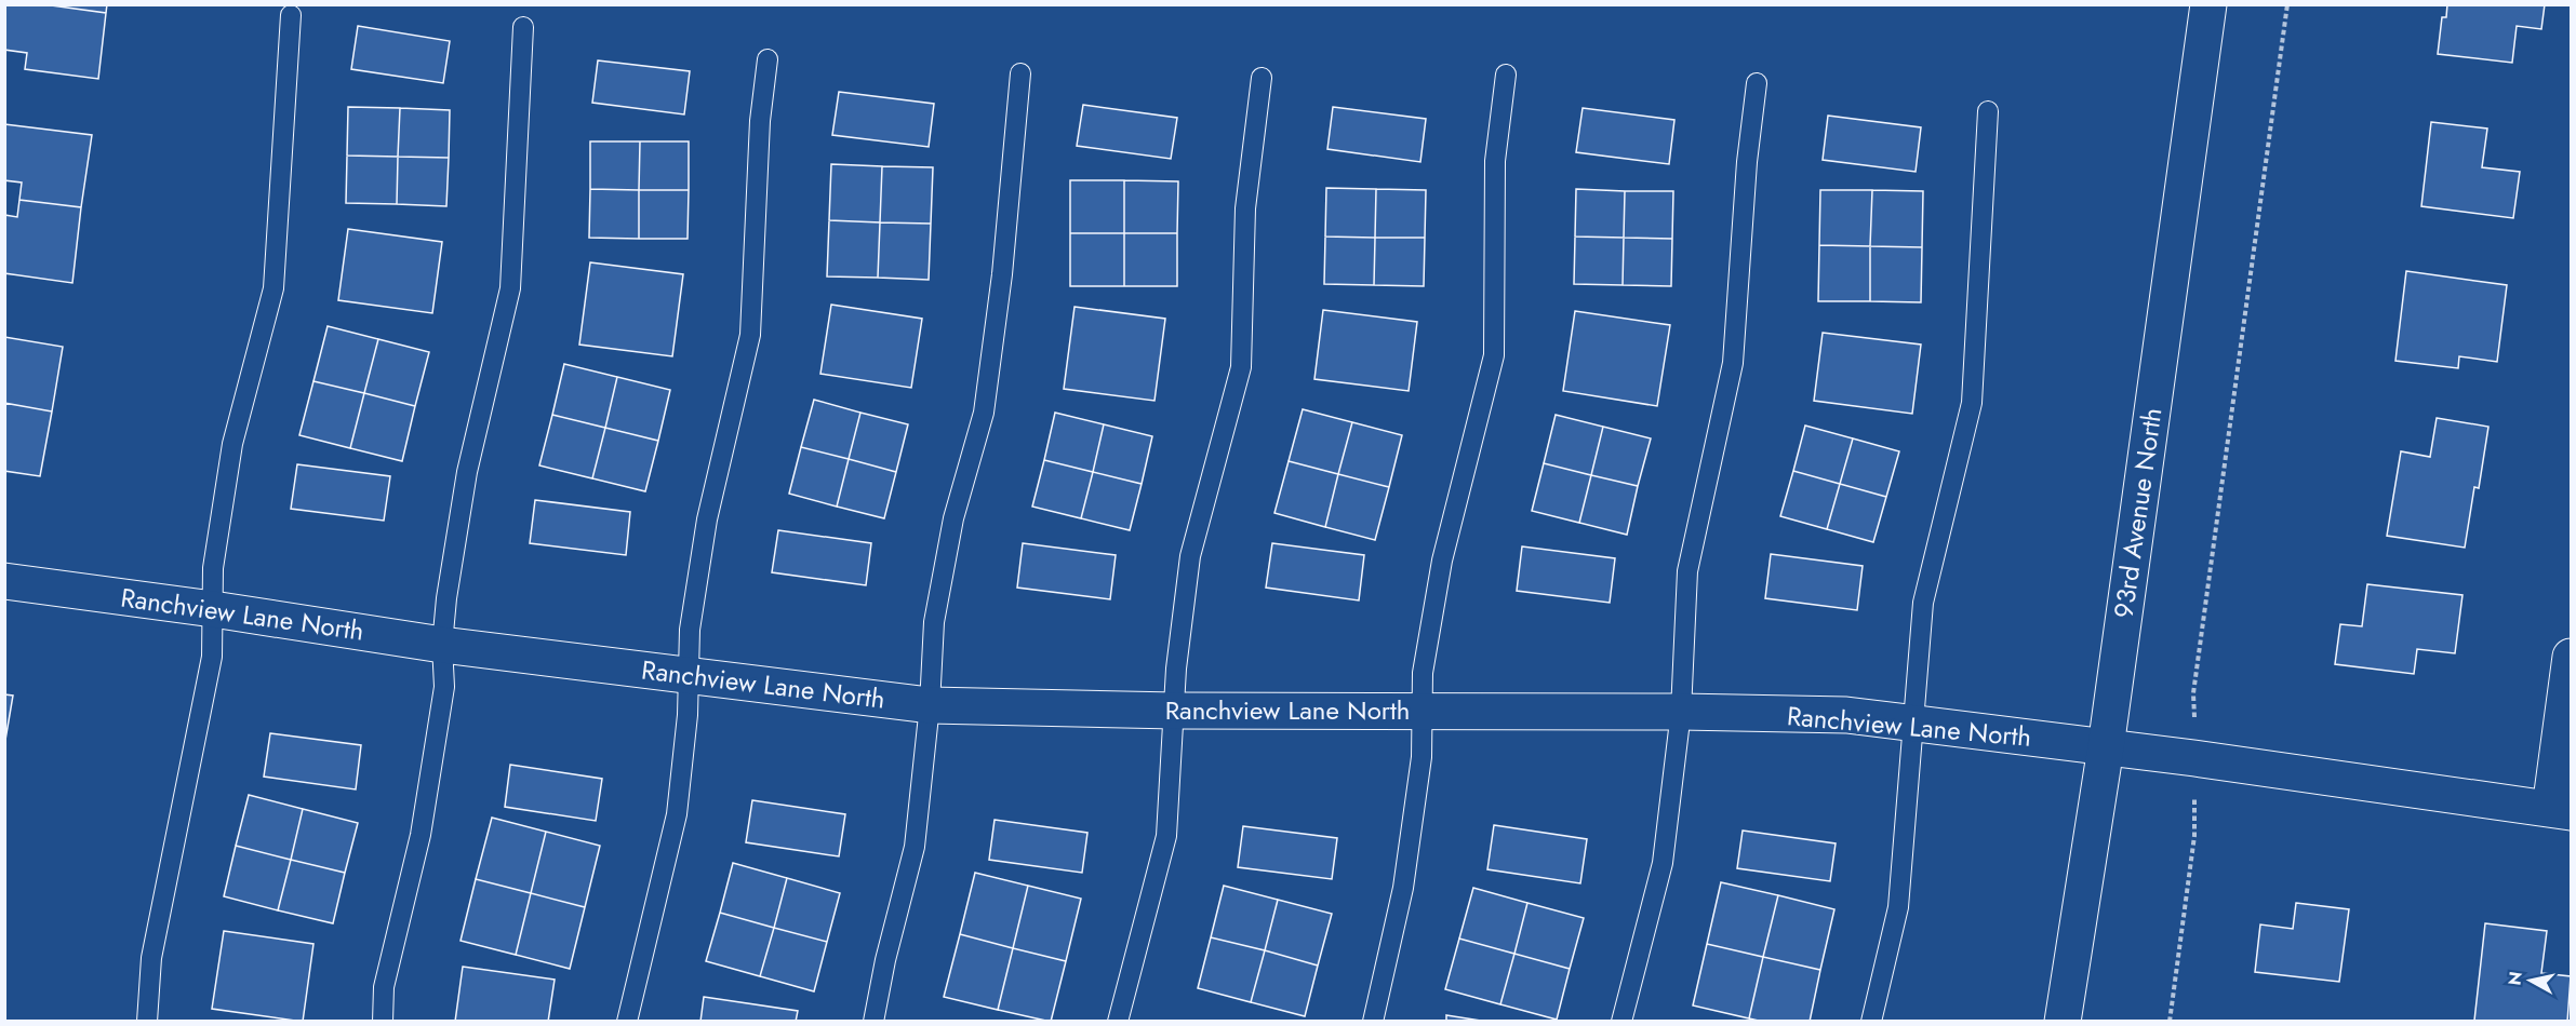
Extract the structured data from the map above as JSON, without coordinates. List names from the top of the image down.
{
  "streets": {
    "street": ["93rd Avenue North", "Ranchview Lane North"]
  },
  "crossings": [
    ["93rd Avenue North", "Ranchview Lane North"]
  ],
  "north": "left"
}
